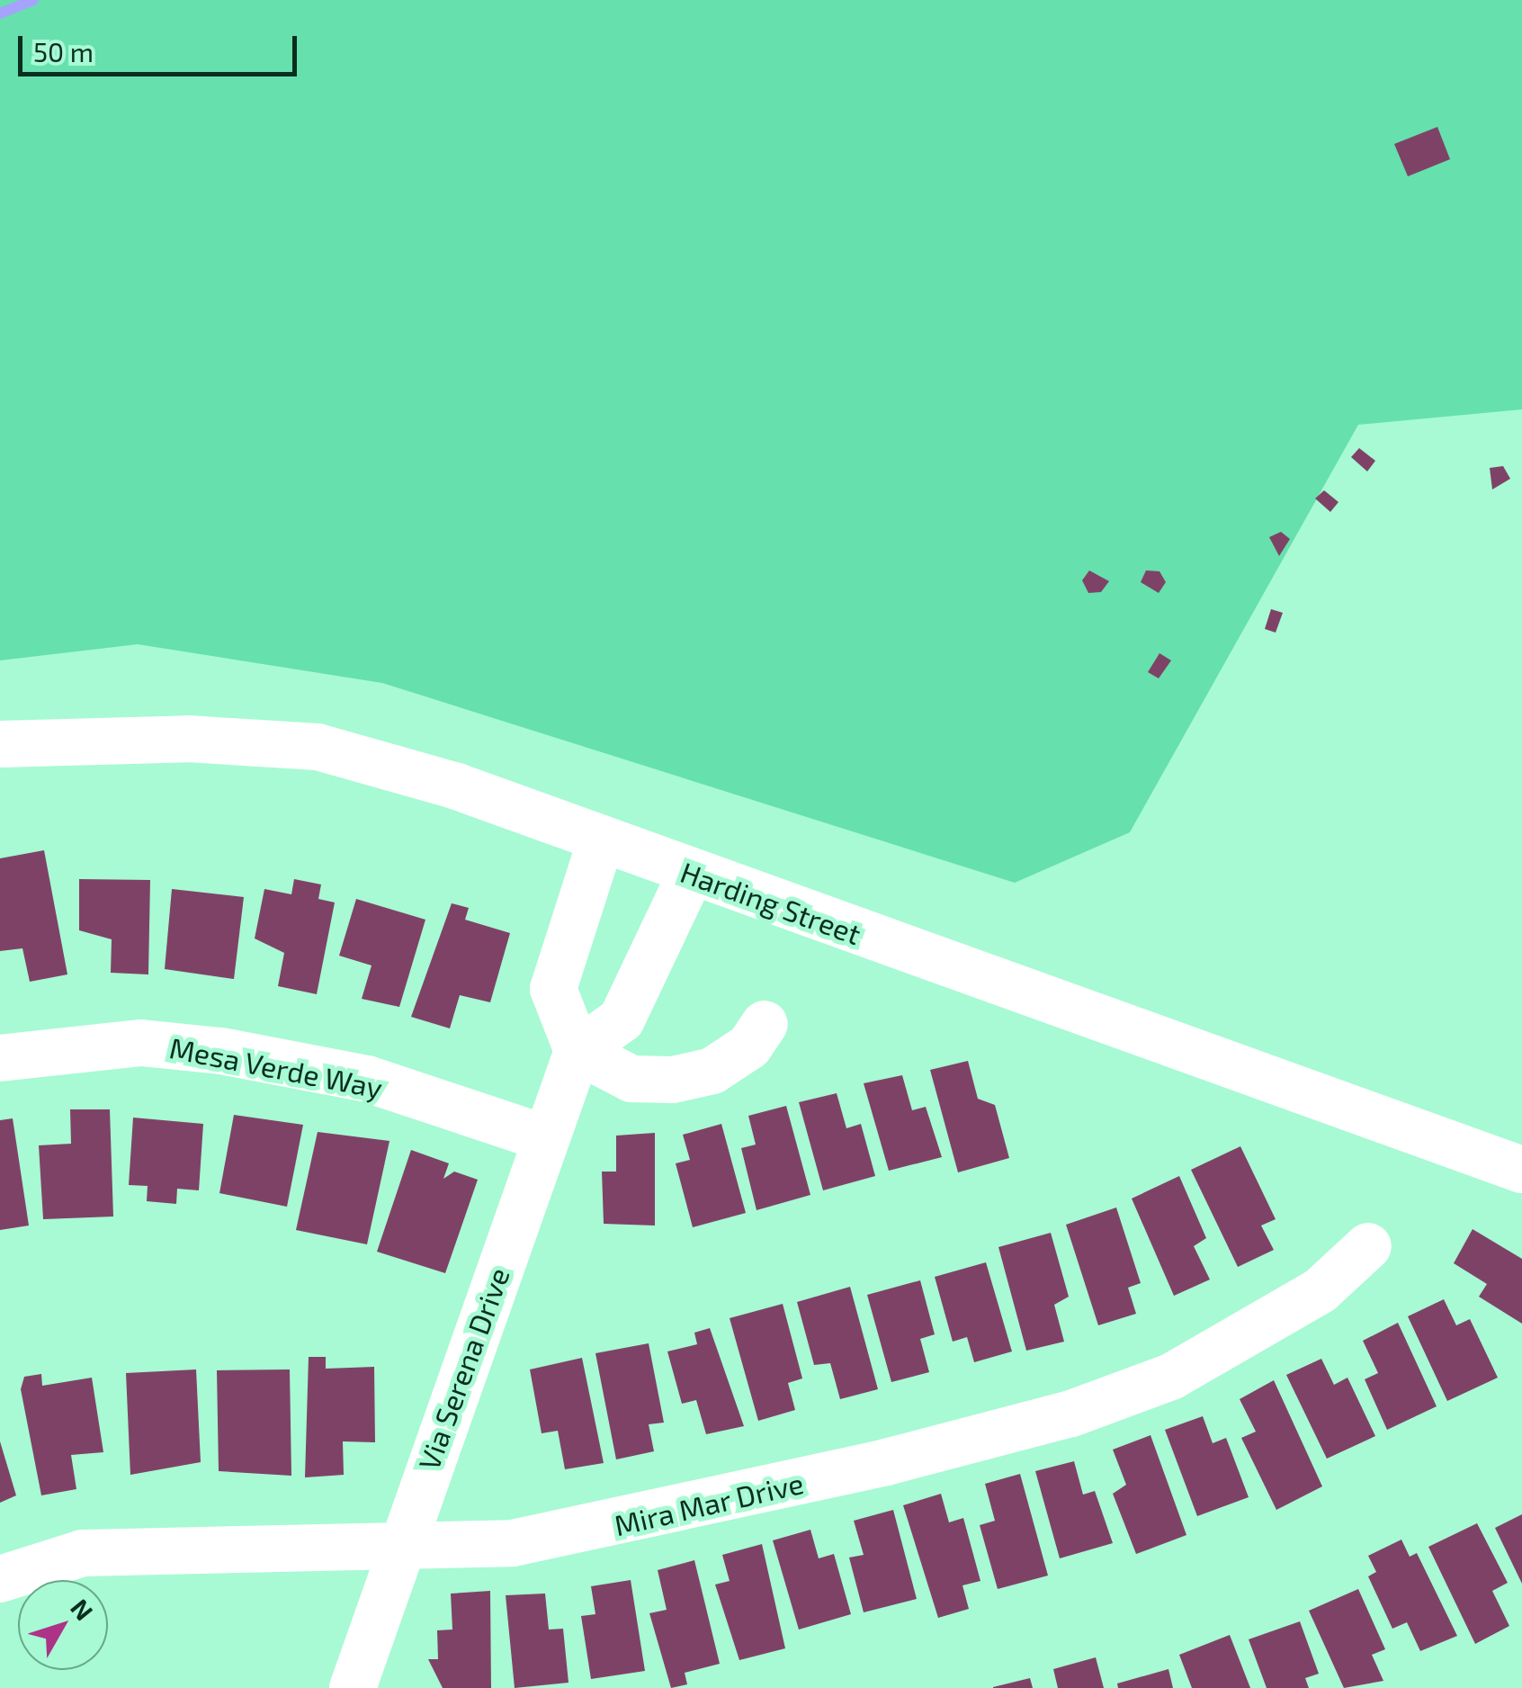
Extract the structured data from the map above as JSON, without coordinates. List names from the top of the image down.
{
  "streets": {
    "street": [
      "Harding Street",
      "Mesa Verde Way",
      "Via Serena Drive",
      "Mira Mar Drive"
    ]
  },
  "crossings": [
    ["Mesa Verde Way", "Via Serena Drive"],
    ["Via Serena Drive", "Mira Mar Drive"]
  ],
  "scale_bar": "50 m",
  "north": "top right"
}
